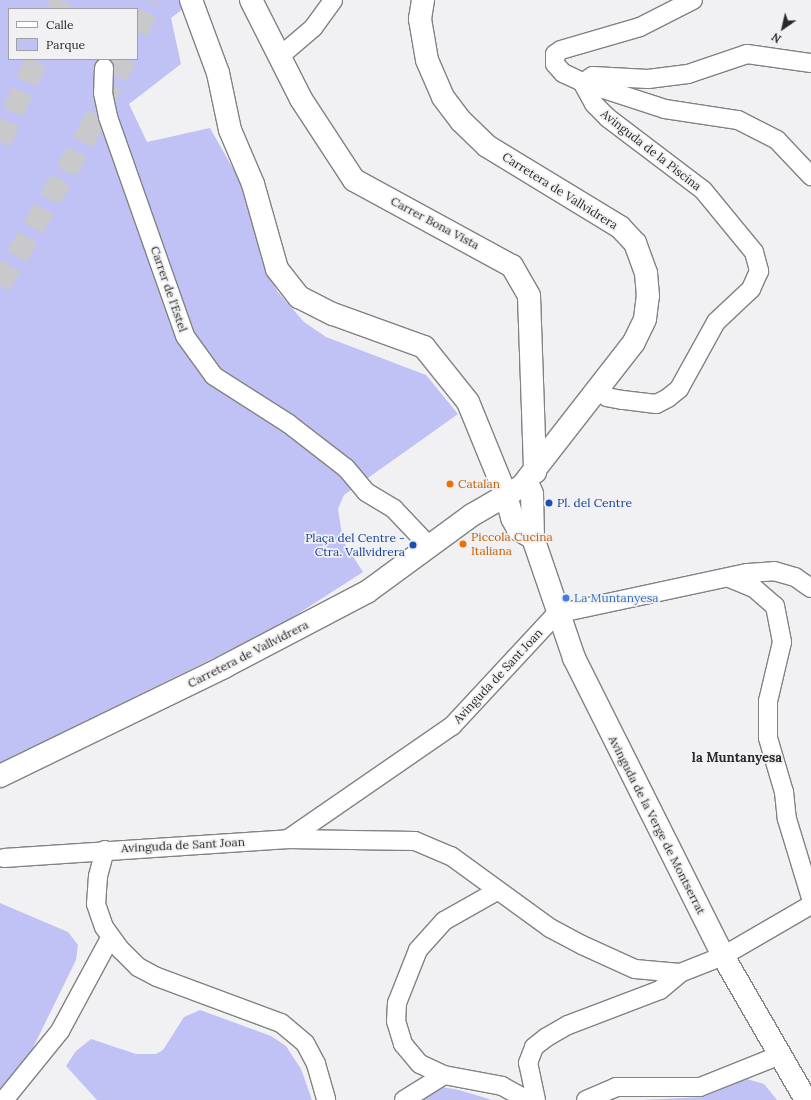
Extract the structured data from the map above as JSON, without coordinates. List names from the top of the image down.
{
  "streets": {
    "street": [
      "Avinguda de la Piscina",
      "Carretera de Vallvidrera",
      "Carrer Bona Vista",
      "Carrer de l'Estel",
      "Avinguda de Sant Joan",
      "Avinguda de la Verge de Montserrat"
    ]
  },
  "crossings": [
    ["Avinguda de la Piscina", "Carretera de Vallvidrera"],
    ["Carretera de Vallvidrera", "Carrer Bona Vista"],
    ["Carretera de Vallvidrera", "Carrer de l'Estel"],
    ["Carrer Bona Vista", "Avinguda de la Verge de Montserrat"],
    ["Avinguda de Sant Joan", "Avinguda de la Verge de Montserrat"]
  ],
  "districts": ["la Muntanyesa"],
  "places": [
    "Catalan",
    "Pl. del Centre",
    "Piccola Cucina Italiana",
    "Plaça del Centre - Ctra. Vallvidrera",
    "La Muntanyesa"
  ],
  "legend": ["Calle", "Parque"],
  "north": "bottom left"
}
